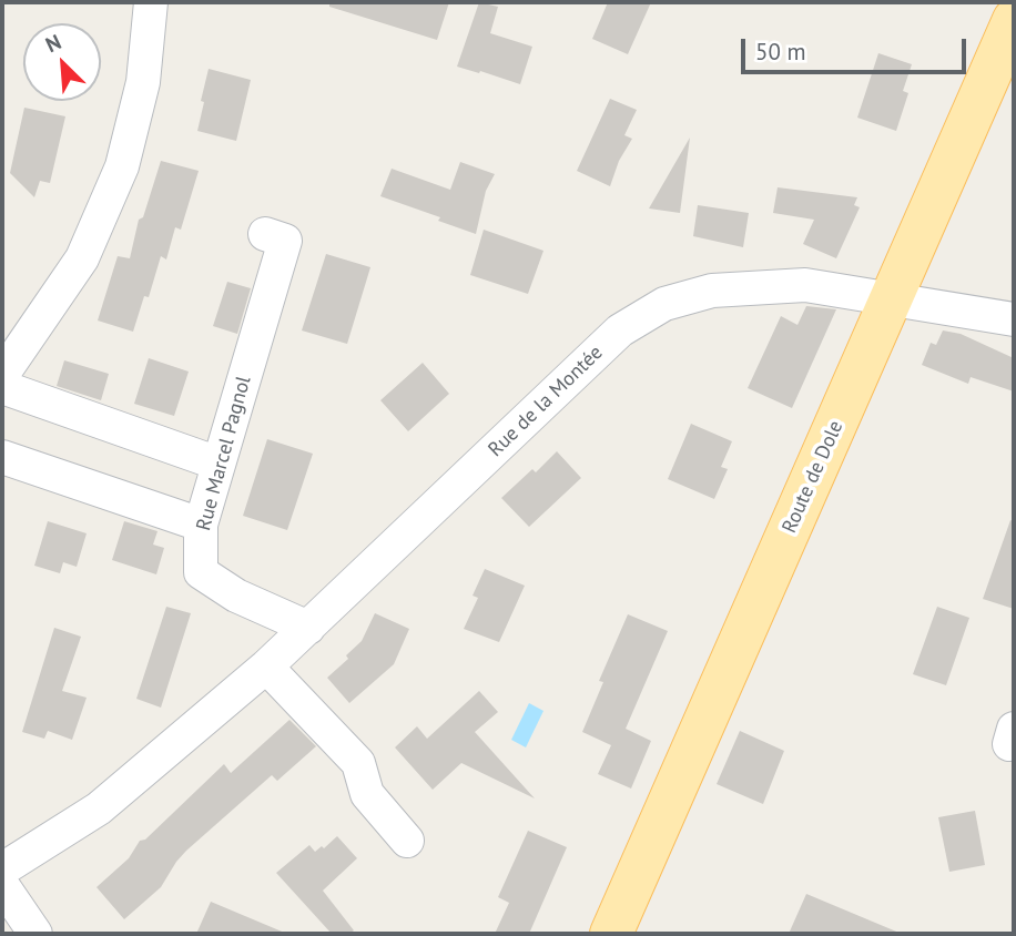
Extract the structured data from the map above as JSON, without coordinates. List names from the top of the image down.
{
  "streets": {
    "main road": ["Route de Dole"],
    "street": ["Rue de la Montée", "Rue Marcel Pagnol"]
  },
  "crossings": [
    ["Rue de la Montée", "Rue Marcel Pagnol"],
    ["Rue de la Montée", "Route de Dole"]
  ],
  "scale_bar": "50 m",
  "north": "top left"
}
